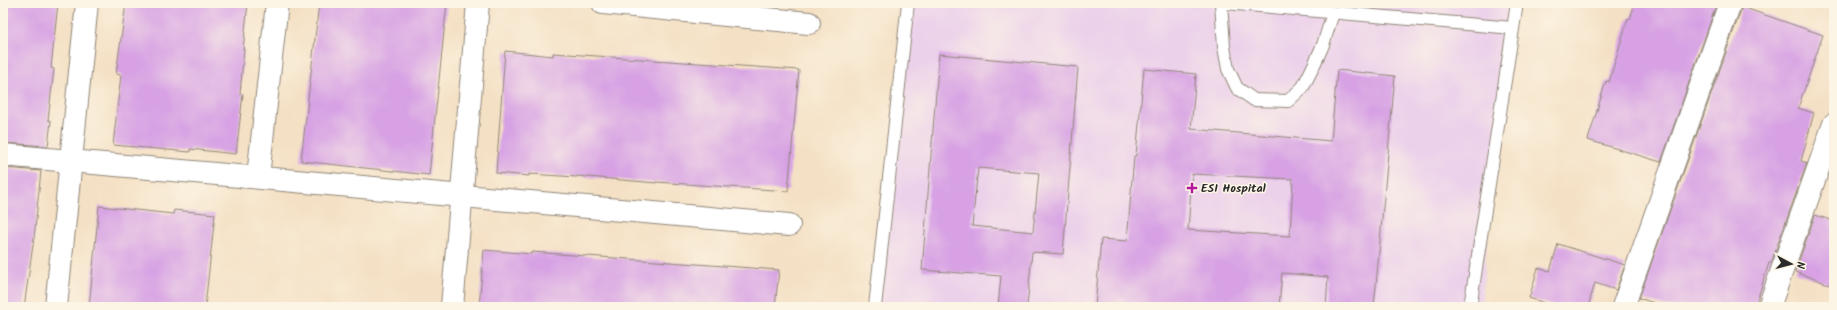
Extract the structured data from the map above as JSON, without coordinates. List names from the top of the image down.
{
  "places": {
    "health": ["ESI Hospital"]
  },
  "north": "right"
}
